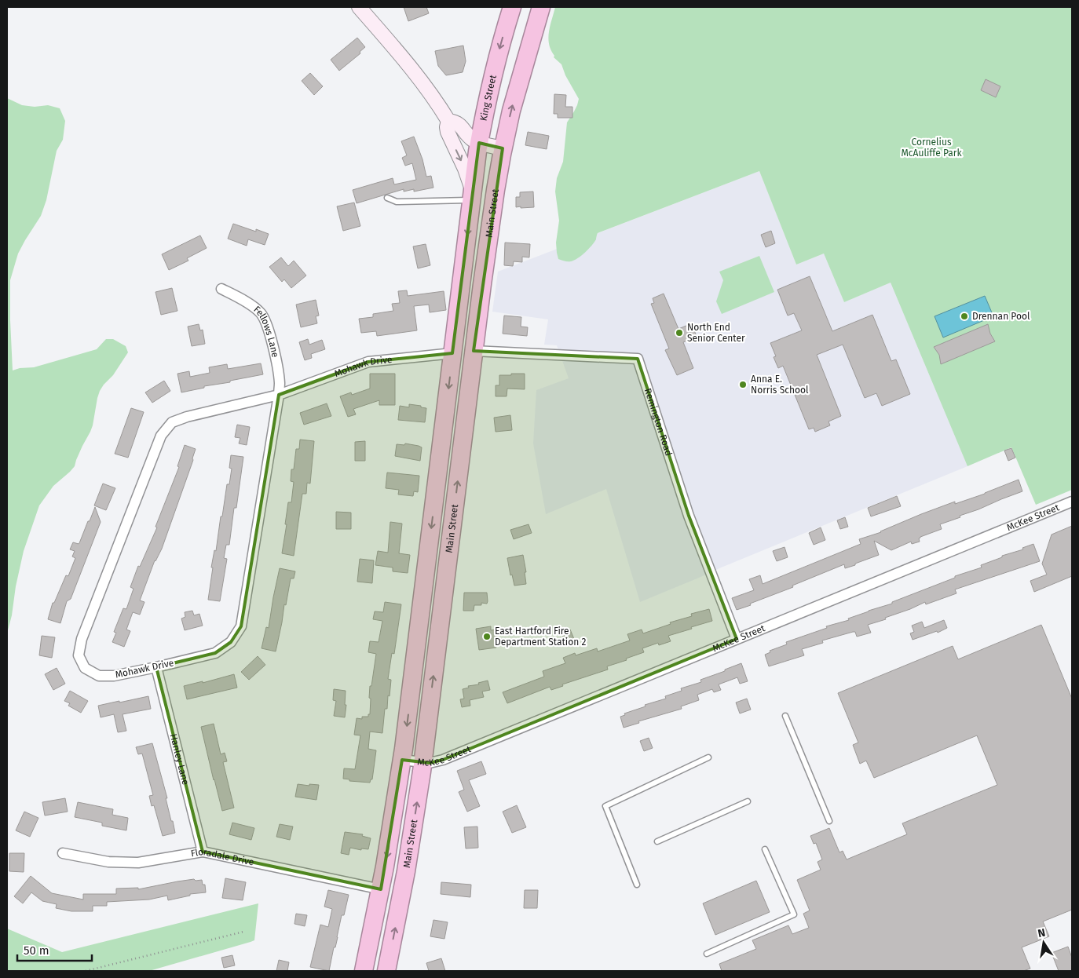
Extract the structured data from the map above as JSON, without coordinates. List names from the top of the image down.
{
  "streets": {
    "highway": ["King Street", "Main Street"],
    "street": [
      "Fellows Lane",
      "Mohawk Drive",
      "Remington Road",
      "McKee Street",
      "Hanley Lane",
      "Floradale Drive"
    ]
  },
  "crossings": [
    ["King Street", "Main Street"],
    ["Main Street", "Mohawk Drive"],
    ["Main Street", "Remington Road"],
    ["Main Street", "McKee Street"],
    ["Main Street", "Floradale Drive"],
    ["Fellows Lane", "Mohawk Drive"],
    ["Mohawk Drive", "Hanley Lane"],
    ["Remington Road", "McKee Street"],
    ["Hanley Lane", "Floradale Drive"]
  ],
  "parks": ["Cornelius McAuliffe Park"],
  "places": [
    "Drennan Pool",
    "North End Senior Center",
    "Anna E. Norris School",
    "East Hartford Fire Department Station 2"
  ],
  "scale_bar": "50 m",
  "north": "top"
}
